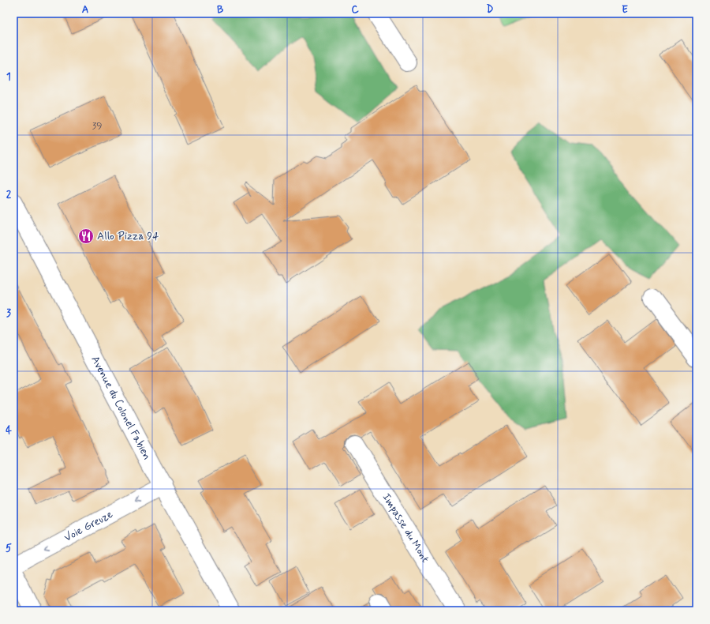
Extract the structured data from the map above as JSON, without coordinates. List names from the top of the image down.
{
  "streets": {
    "street": ["Avenue du Colonel Fabien", "Voie Greuze", "Impasse du Mont"]
  },
  "crossings": [
    ["Avenue du Colonel Fabien", "Voie Greuze"]
  ],
  "one_way": ["Voie Greuze"],
  "places": {
    "restaurant": ["Allo Pizza 94"]
  },
  "house_numbers": ["39"],
  "grid": {
    "columns": [
      "A",
      "B",
      "C",
      "D",
      "E"
    ],
    "rows": [
      "1",
      "2",
      "3",
      "4",
      "5"
    ]
  }
}
